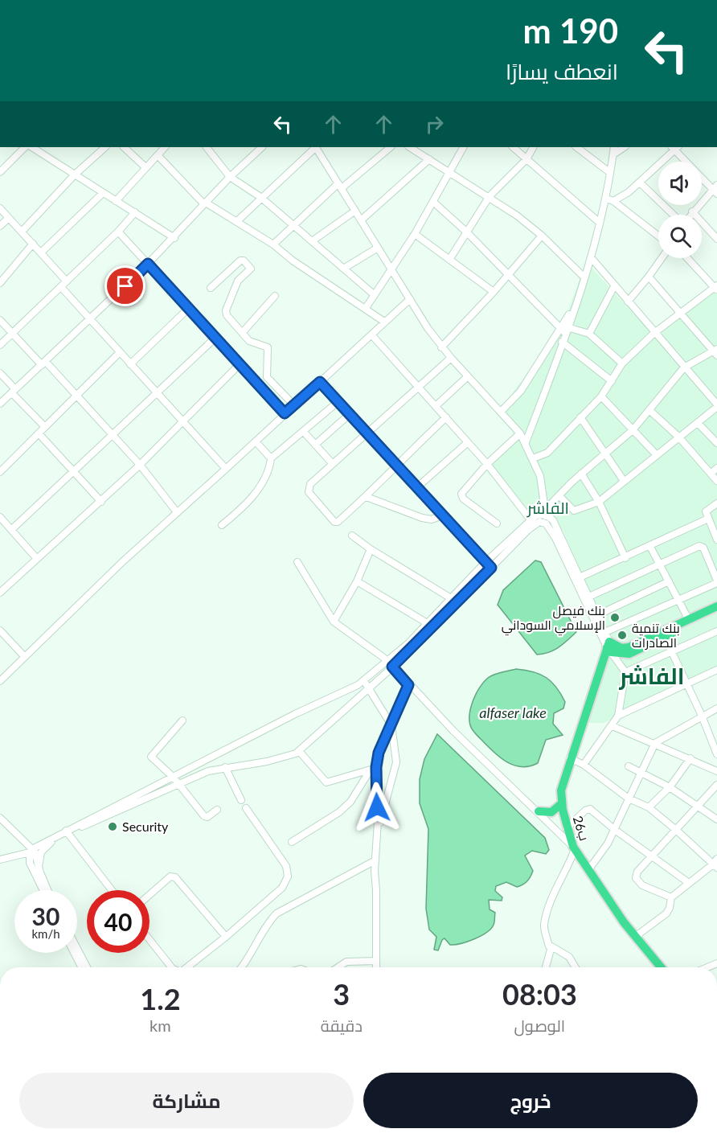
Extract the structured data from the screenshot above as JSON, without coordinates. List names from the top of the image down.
{
  "streets": {
    "highway": ["26ب"]
  },
  "districts": ["الفاشر", "الفاشر"],
  "water": ["alfaser lake"],
  "places": ["بنك فيصل الإسلامي السوداني", "بنك تنمية الصادرات", "Security"],
  "page": {
    "turn": ["190 m", "انعطف يسارًا"],
    "speed": "30 km/h",
    "limit": "40",
    "eta": [
      "08:03",
      "الوصول",
      "3",
      "دقيقة",
      "1.2",
      "km"
    ],
    "buttons": ["خروج", "مشاركة"]
  }
}
